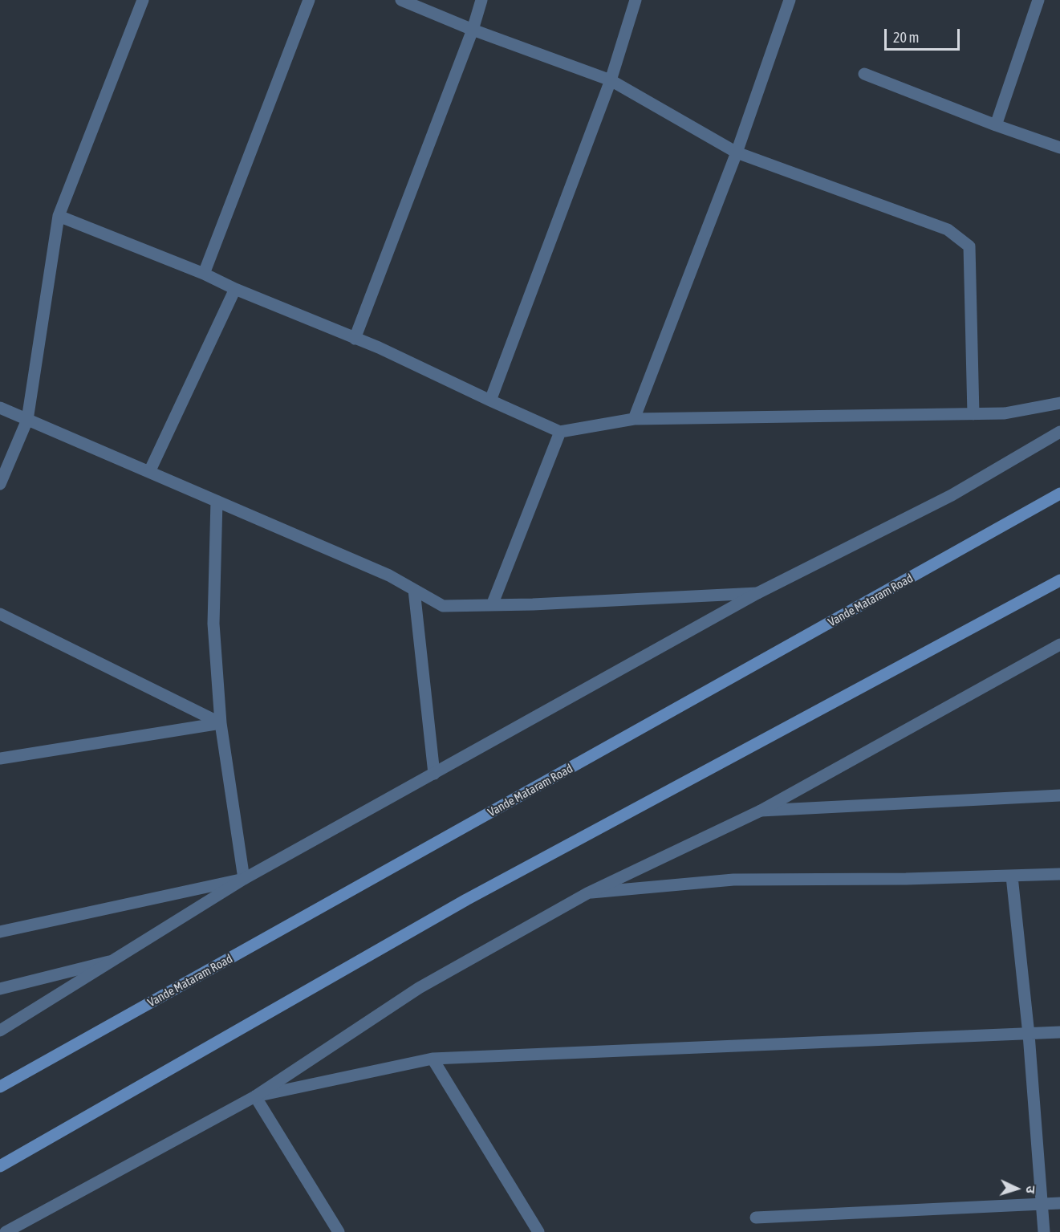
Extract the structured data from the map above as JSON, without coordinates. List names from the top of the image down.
{
  "streets": {
    "main road": ["Vande Mataram Road"]
  },
  "scale_bar": "20 m",
  "north": "right"
}
